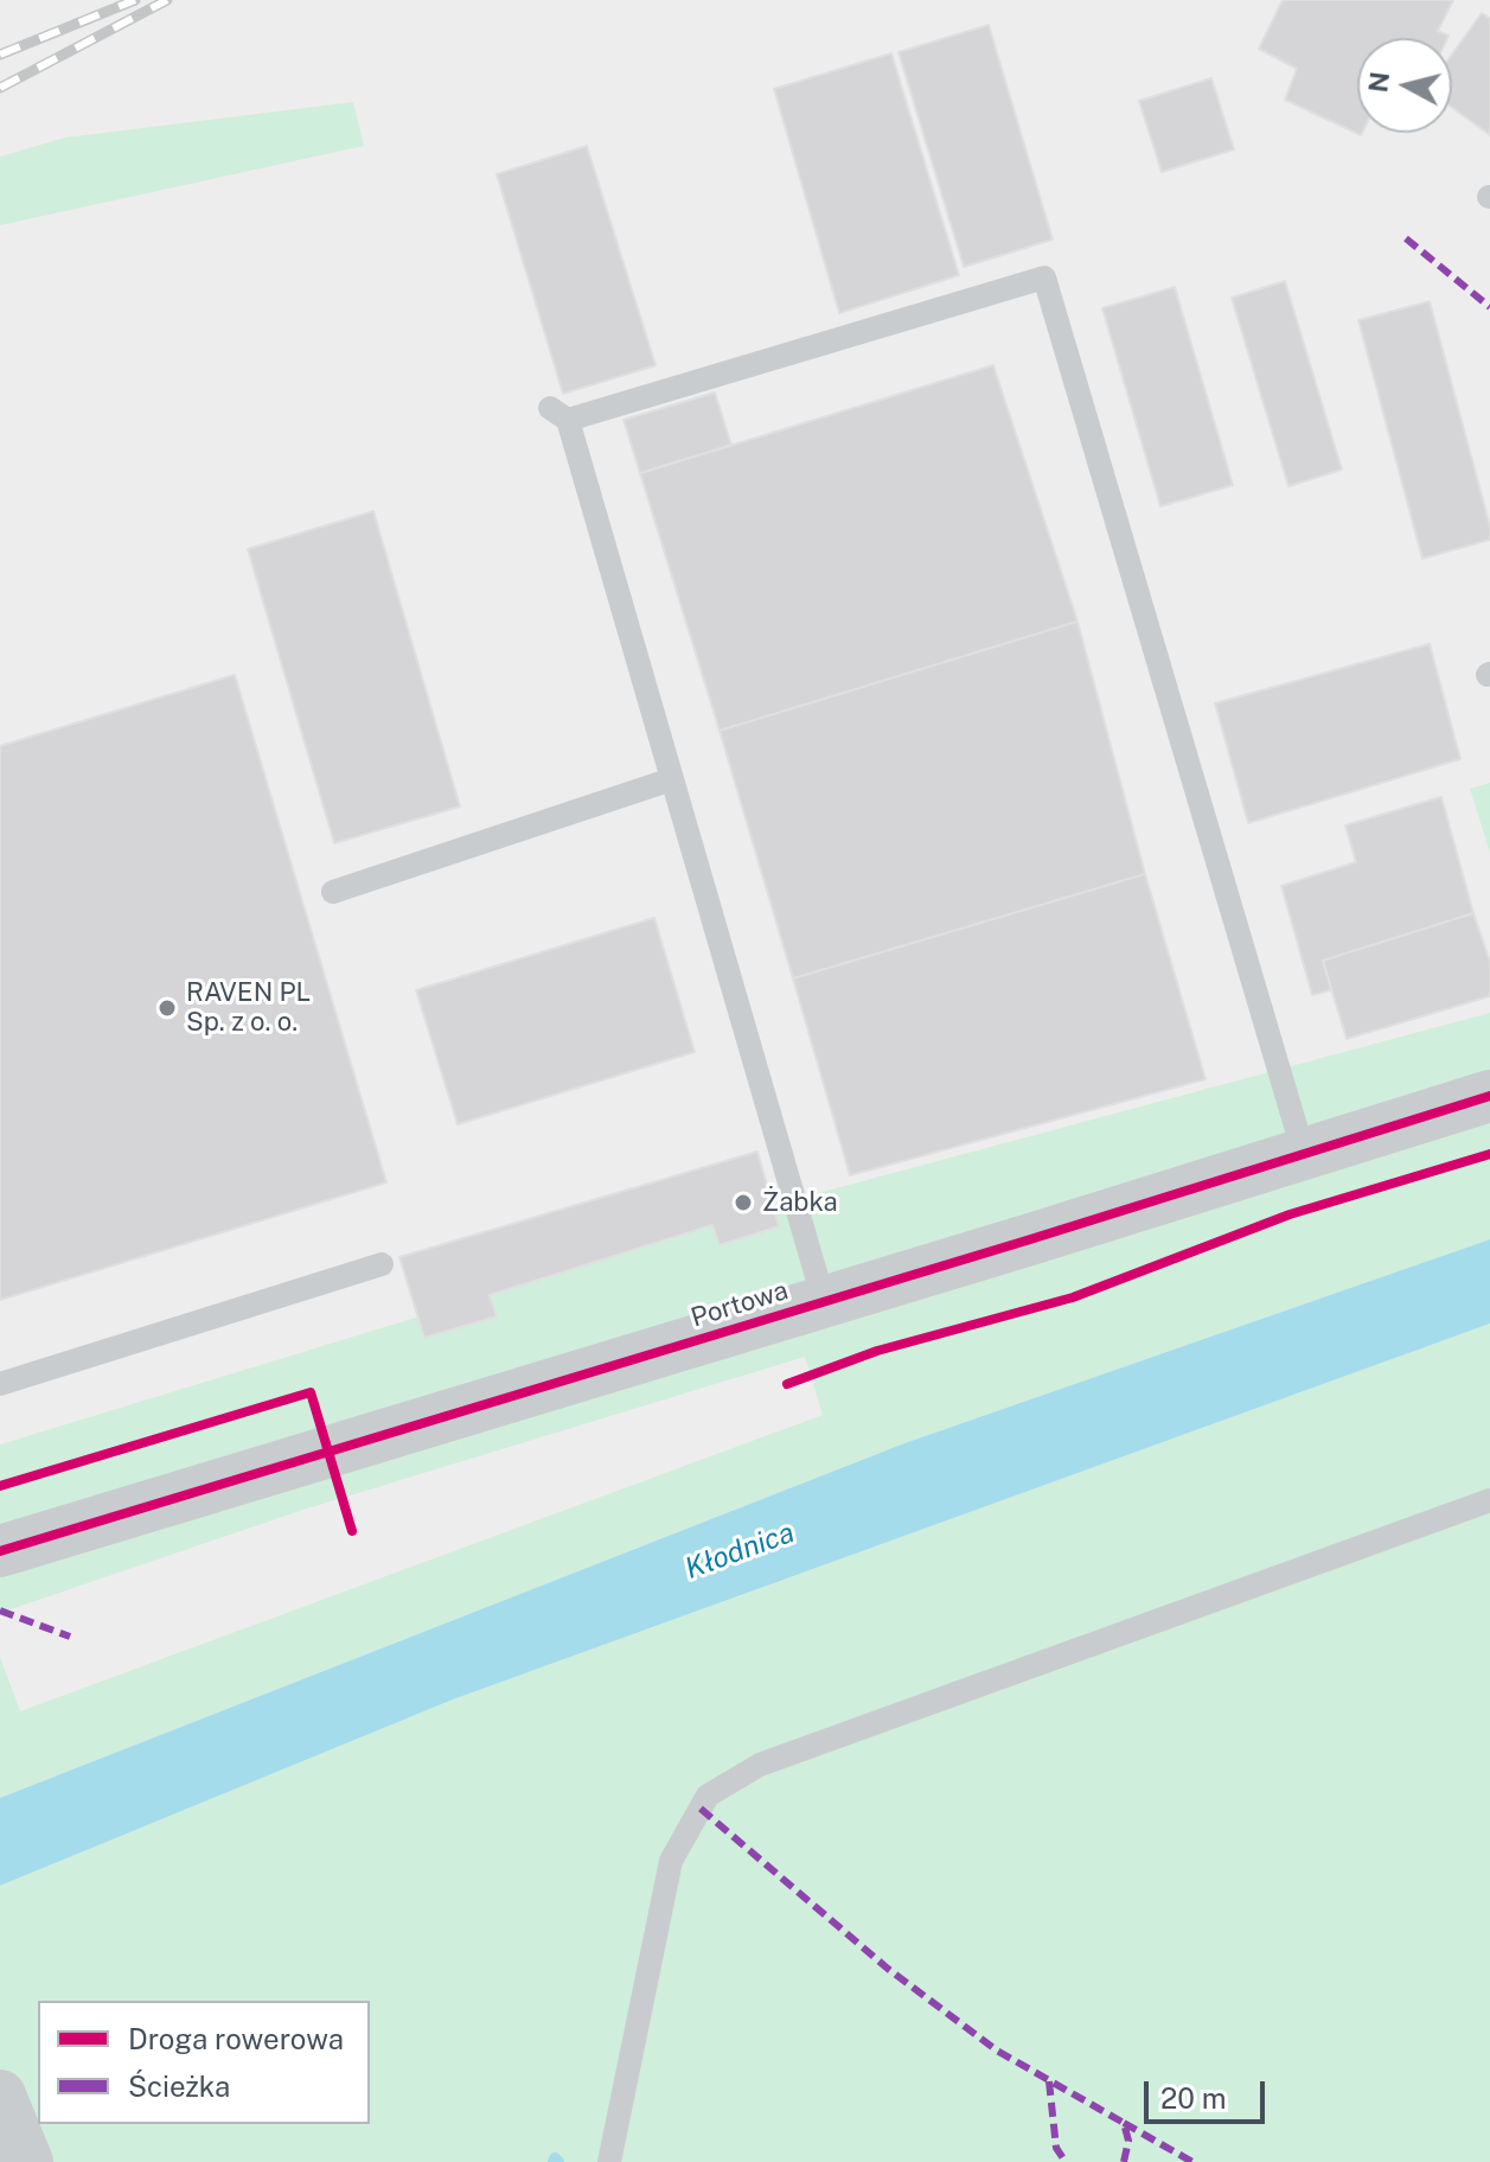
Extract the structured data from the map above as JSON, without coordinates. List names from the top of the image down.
{
  "streets": {
    "street": ["Portowa"]
  },
  "water": ["Kłodnica"],
  "places": ["RAVEN PL Sp. z o. o.", "Żabka"],
  "legend": ["Droga rowerowa", "Ścieżka"],
  "scale_bar": "20 m",
  "north": "left"
}
